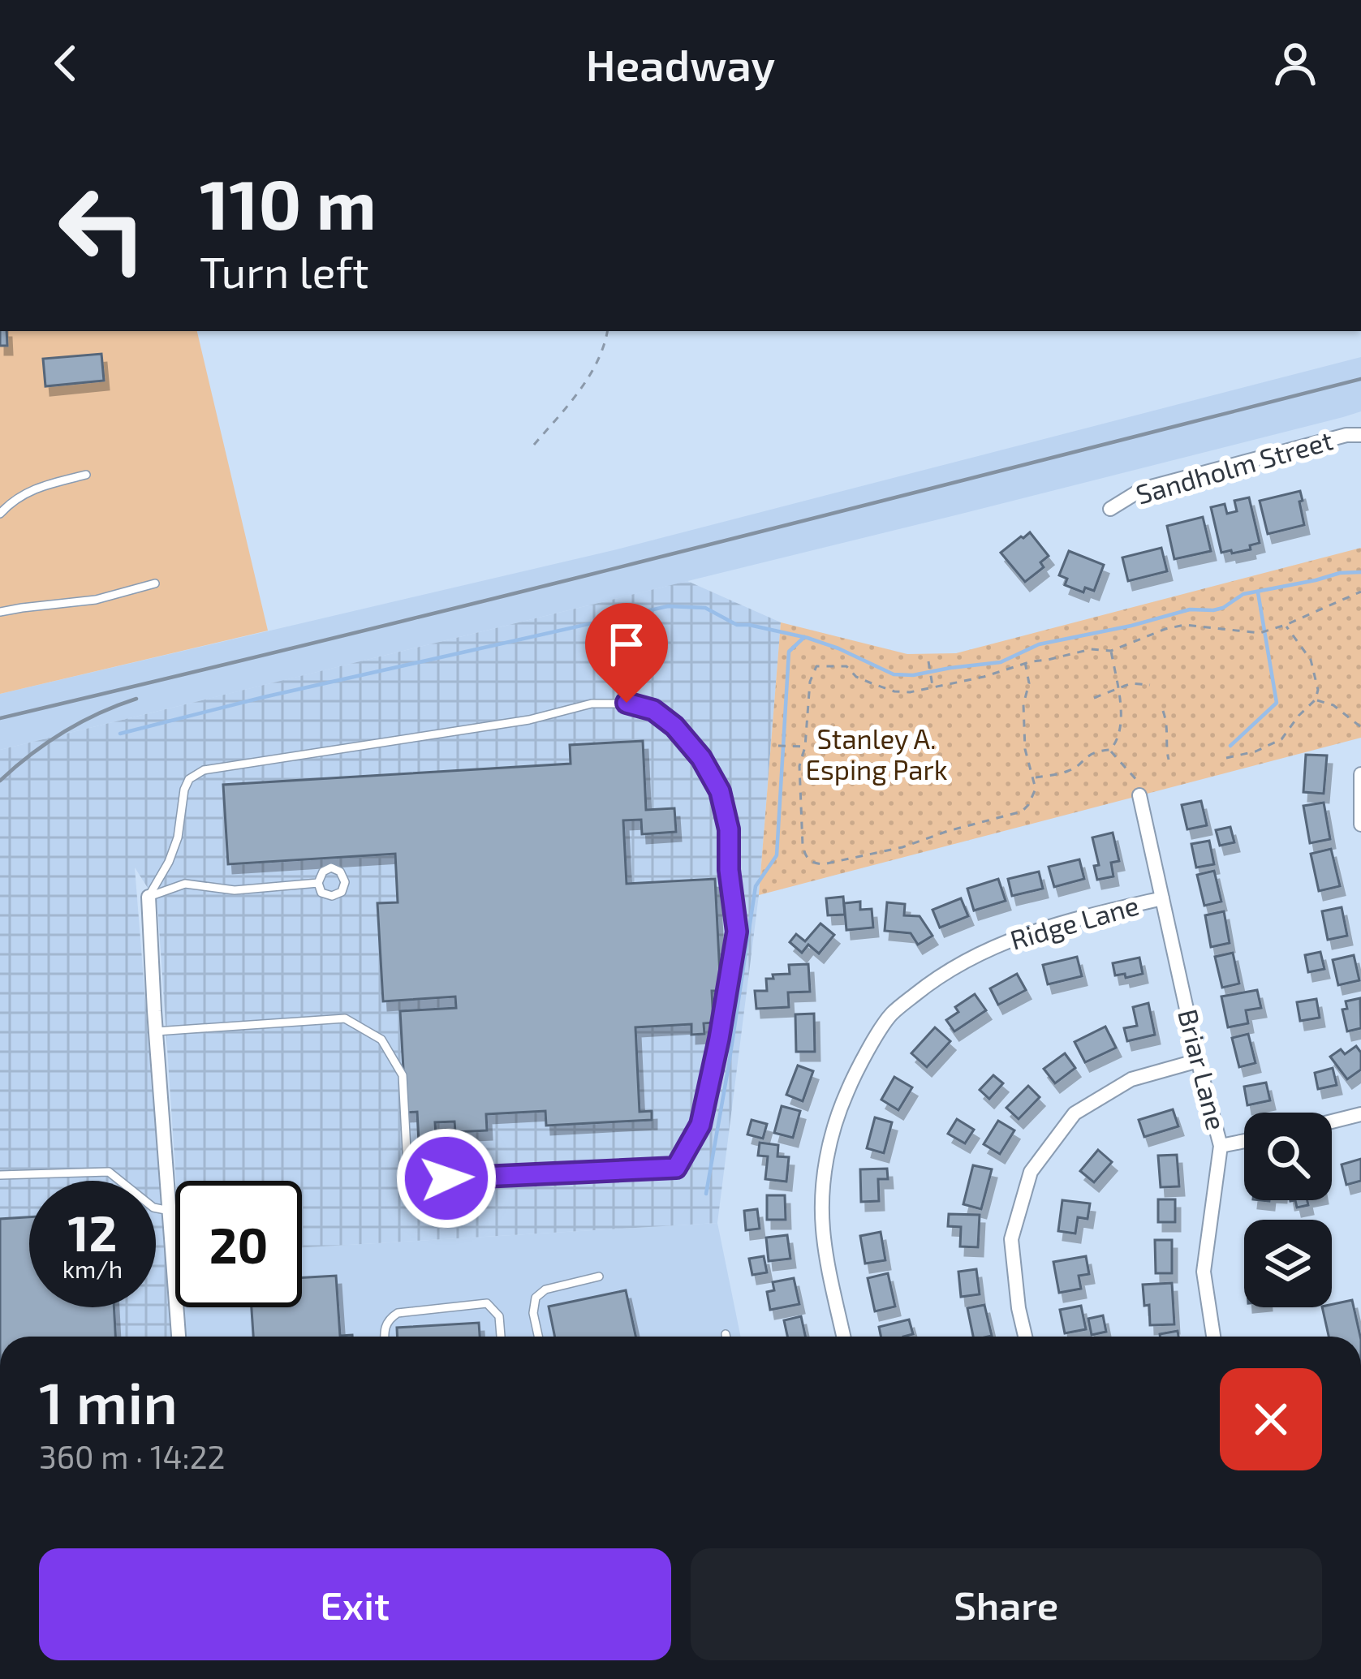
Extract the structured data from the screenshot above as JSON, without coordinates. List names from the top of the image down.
{
  "streets": {
    "street": ["Sandholm Street", "Ridge Lane", "Briar Lane"]
  },
  "crossings": [
    ["Ridge Lane", "Briar Lane"]
  ],
  "parks": ["Stanley A. Esping Park"],
  "page": {
    "header": "Headway",
    "turn": ["110 m", "Turn left"],
    "speed": "12 km/h",
    "limit": "20",
    "heading": ["1 min", "360 m · 14:22"],
    "buttons": ["Exit", "Share"]
  }
}
